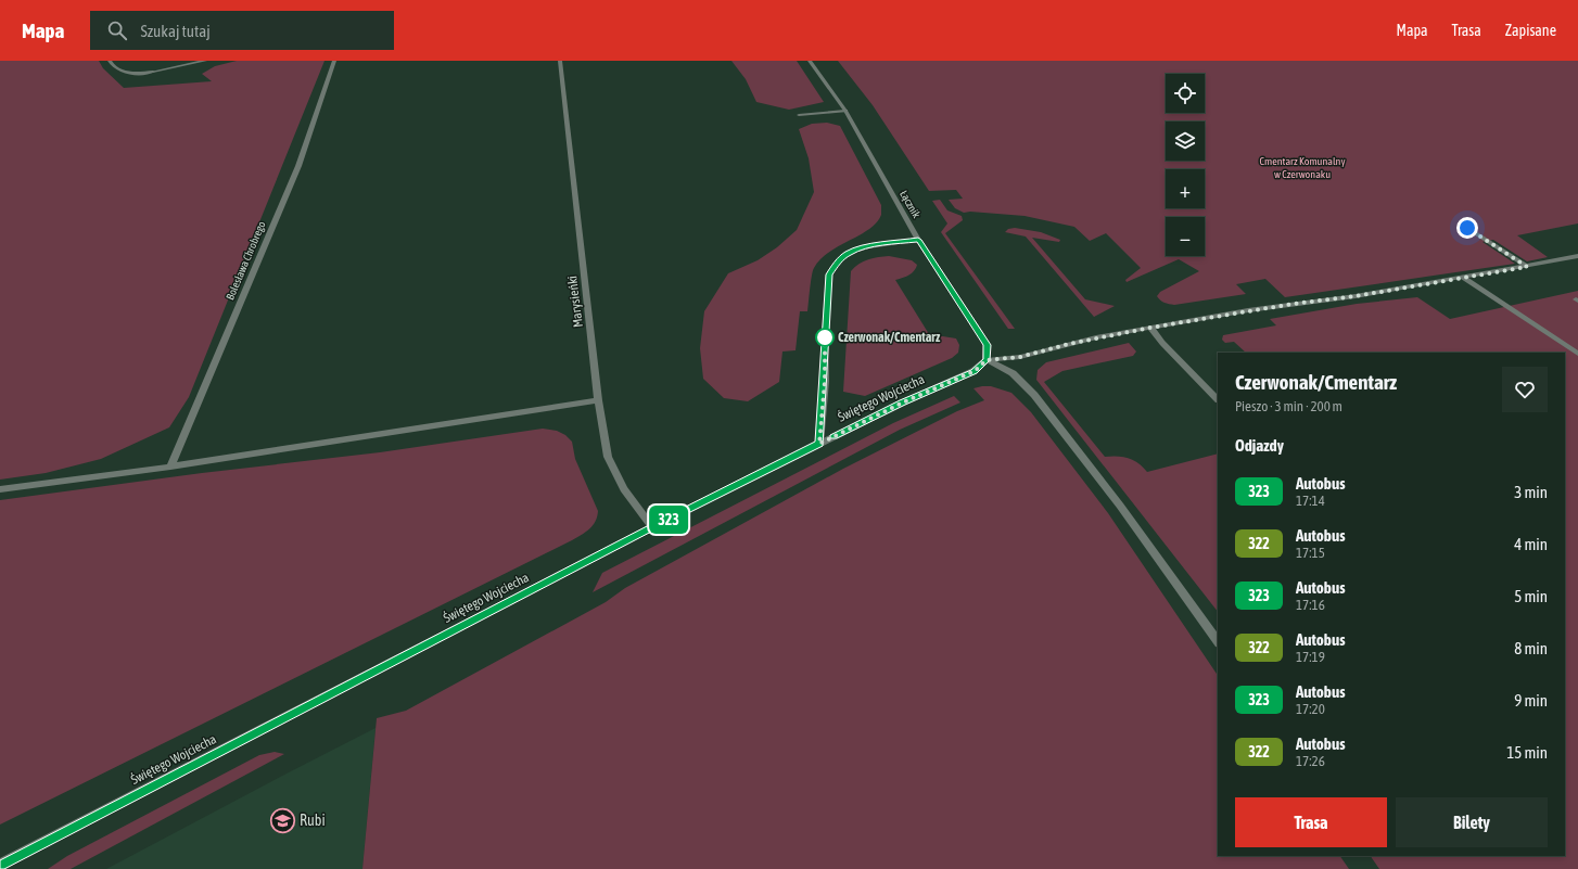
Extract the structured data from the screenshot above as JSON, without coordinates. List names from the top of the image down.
{
  "streets": {
    "street": [
      "Łącznik",
      "Bolesława Chrobrego",
      "Marysieńki",
      "Świętego Wojciecha"
    ]
  },
  "crossings": [
    ["Łącznik", "Świętego Wojciecha"],
    ["Marysieńki", "Świętego Wojciecha"]
  ],
  "parks": ["Cmentarz Komunalny w Czerwonaku"],
  "places": {
    "other": ["Czerwonak/Cmentarz"],
    "school or university": ["Rubi"]
  },
  "lines": ["bus line 323"],
  "page": {
    "header": "Mapa",
    "search": "Szukaj tutaj",
    "nav": ["Mapa", "Trasa", "Zapisane"],
    "on_map": "323",
    "map_buttons": ["+", "−"],
    "heading": [
      ["Czerwonak/Cmentarz", "Pieszo · 3 min · 200 m"],
      "Odjazdy"
    ],
    "list": [
      {
        "mark": "323",
        "name": "Autobus",
        "note": "17:14",
        "value": "3 min"
      },
      {
        "mark": "322",
        "name": "Autobus",
        "note": "17:15",
        "value": "4 min"
      },
      {
        "mark": "323",
        "name": "Autobus",
        "note": "17:16",
        "value": "5 min"
      },
      {
        "mark": "322",
        "name": "Autobus",
        "note": "17:19",
        "value": "8 min"
      },
      {
        "mark": "323",
        "name": "Autobus",
        "note": "17:20",
        "value": "9 min"
      },
      {
        "mark": "322",
        "name": "Autobus",
        "note": "17:26",
        "value": "15 min"
      }
    ],
    "buttons": ["Trasa", "Bilety"]
  }
}
